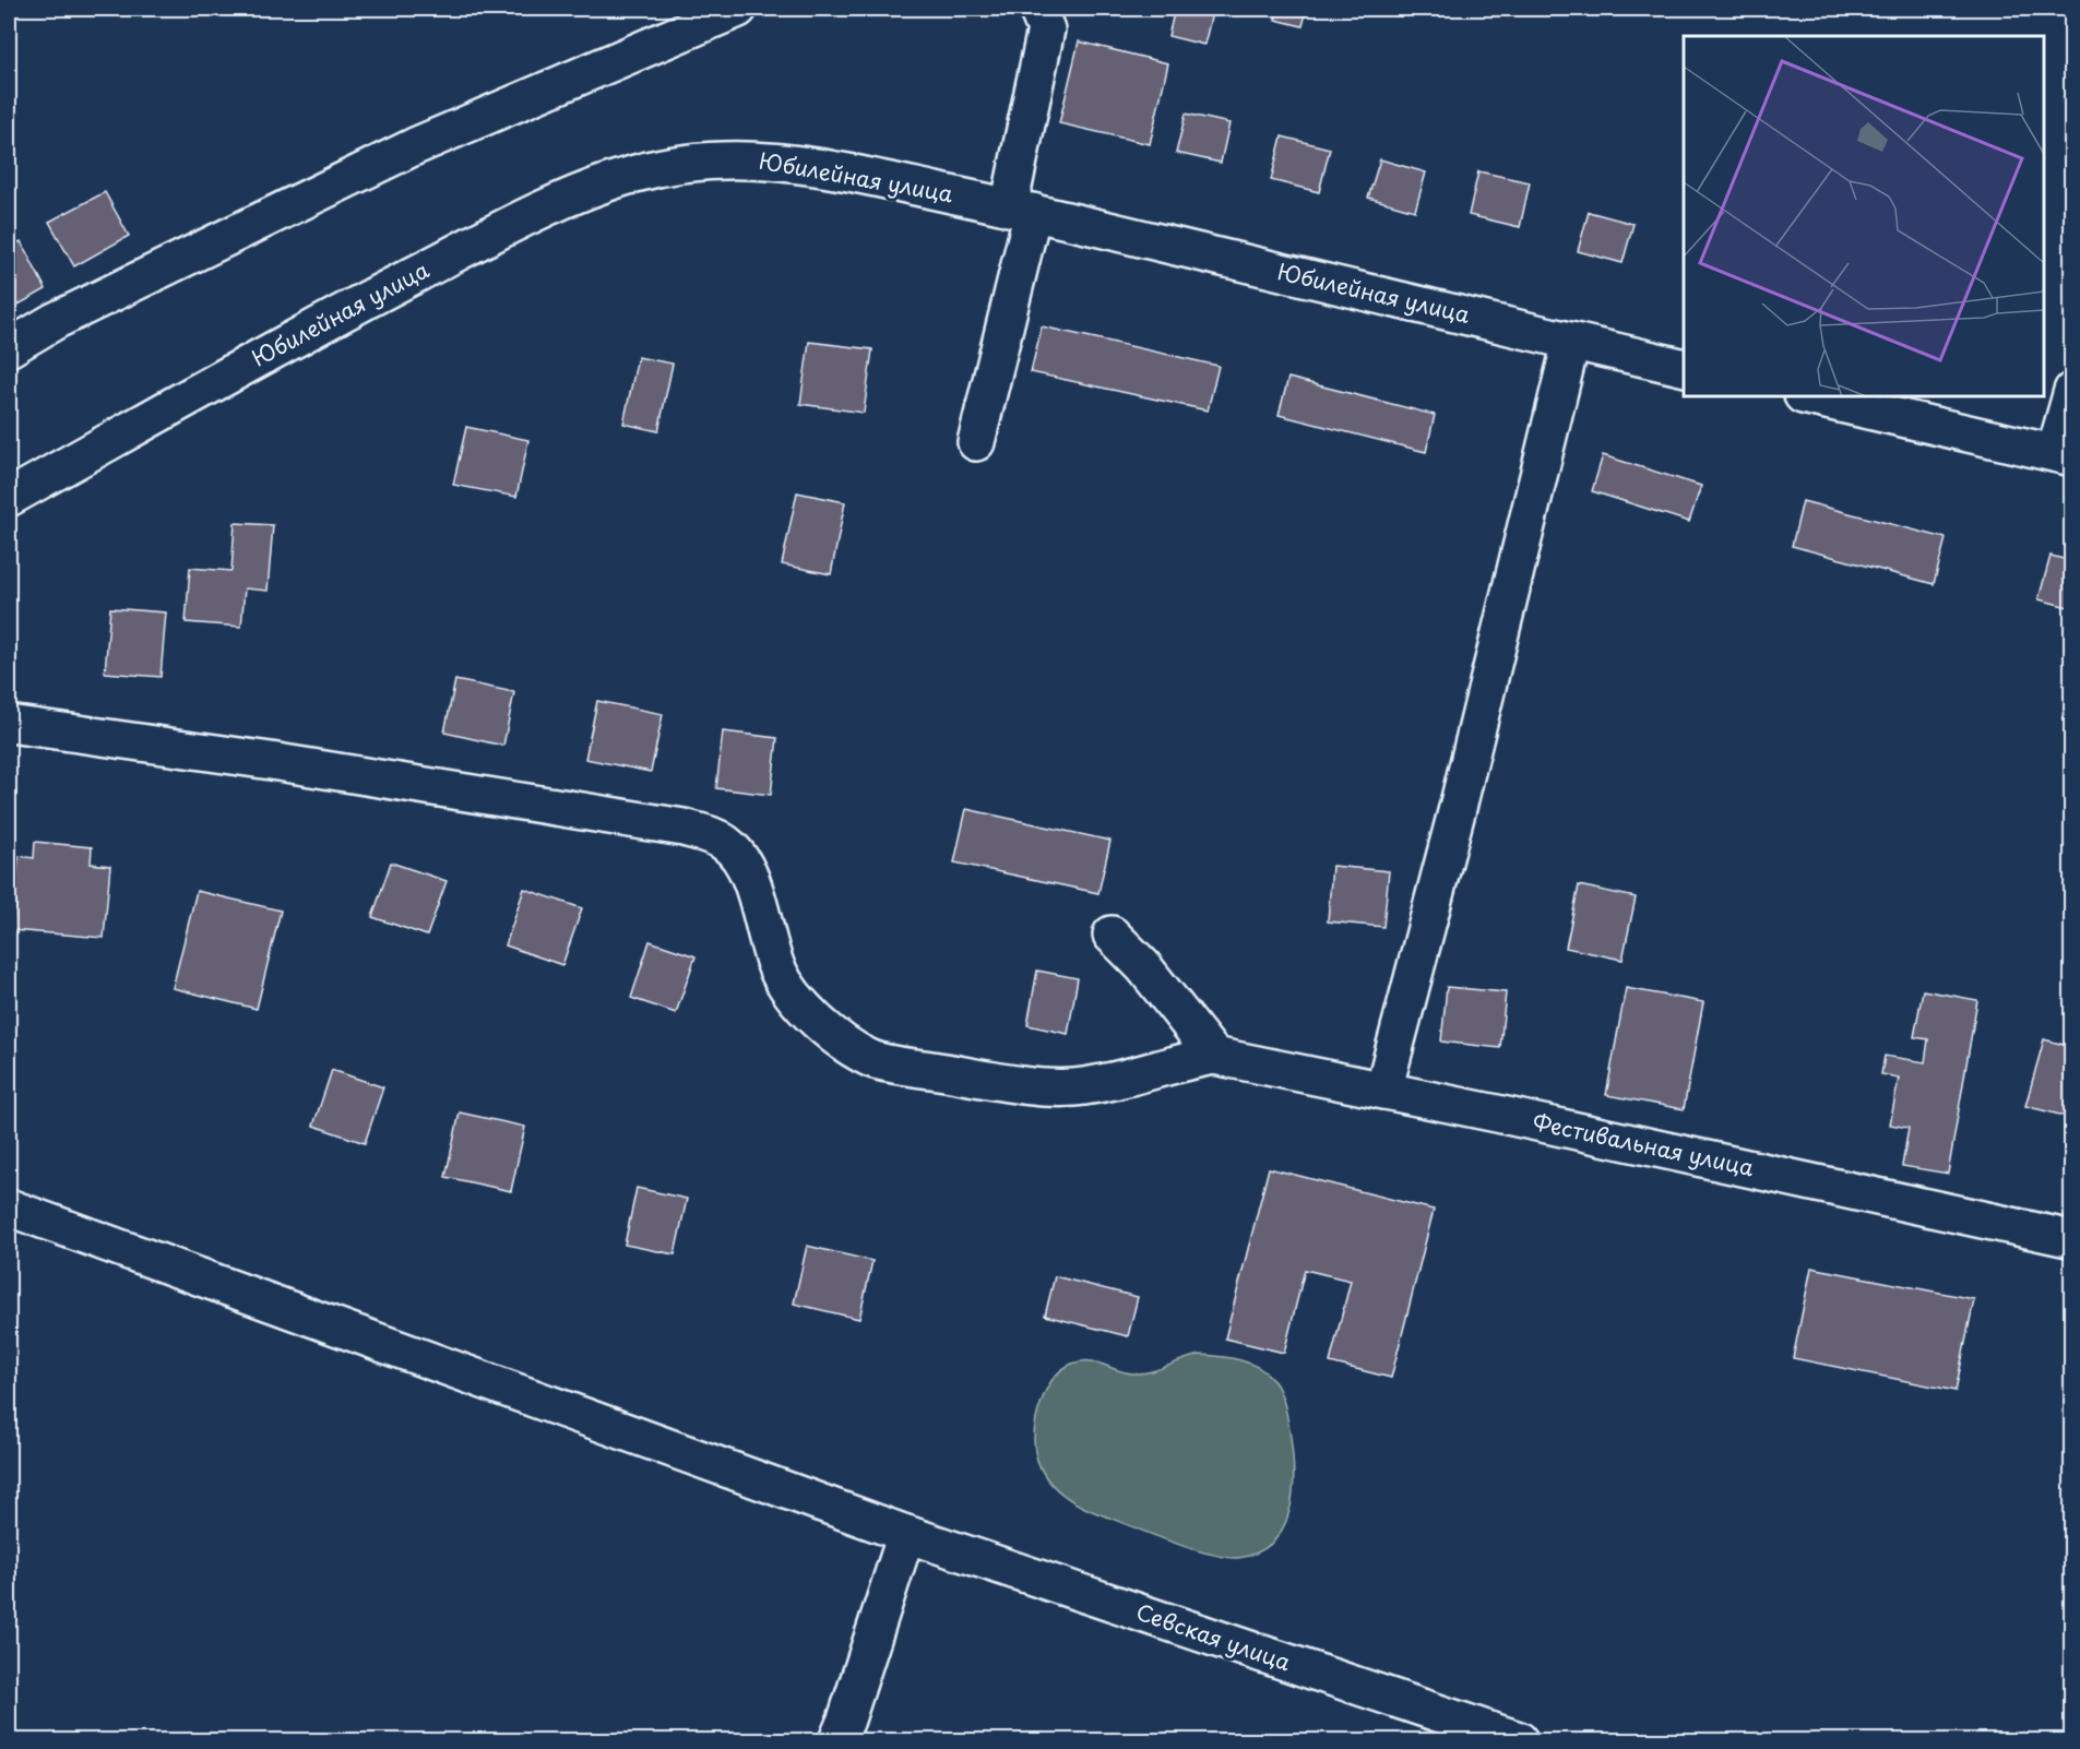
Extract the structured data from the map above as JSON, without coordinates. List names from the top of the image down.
{
  "streets": {
    "street": ["Юбилейная улица", "Фестивальная улица", "Севская улица"]
  }
}
